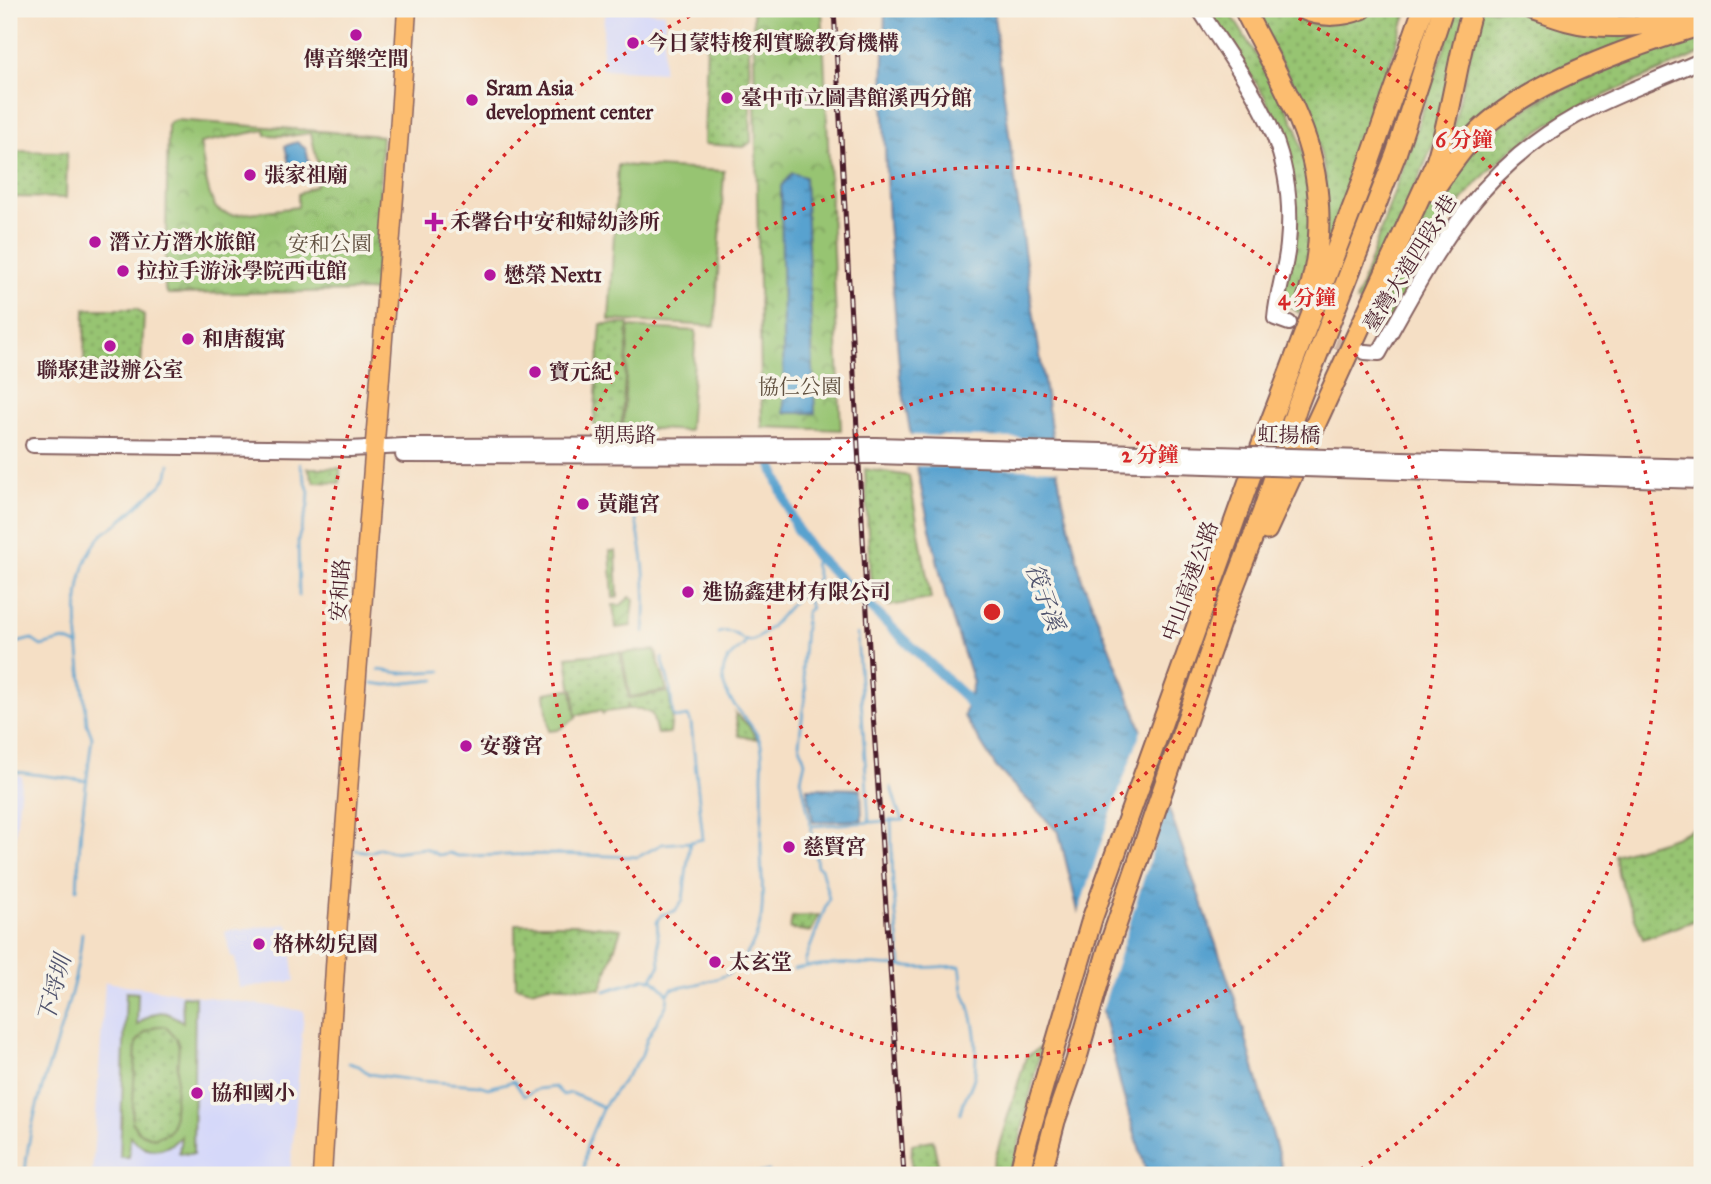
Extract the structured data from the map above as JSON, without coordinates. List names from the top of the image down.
{
  "streets": {
    "highway": ["中山高速公路"],
    "main road": ["安和路"],
    "street": ["臺灣大道四段5巷", "朝馬路", "虹揚橋"]
  },
  "crossings": [
    ["朝馬路", "虹揚橋"],
    ["朝馬路", "安和路"]
  ],
  "water": ["筏子溪", "下埒圳"],
  "parks": ["安和公園", "協仁公園"],
  "places": {
    "other": [
      "傳音樂空間",
      "今日蒙特梭利實驗教育機構",
      "臺中市立圖書館溪西分館",
      "Sram Asia development center",
      "張家祖廟",
      "潛立方潛水旅館",
      "拉拉手游泳學院西屯館",
      "懋榮 Next1",
      "和唐馥寓",
      "聯聚建設辦公室",
      "寶元紀",
      "黃龍宮",
      "進協鑫建材有限公司",
      "安發宮",
      "慈賢宮",
      "格林幼兒園",
      "太玄堂",
      "協和國小"
    ],
    "health": ["禾馨台中安和婦幼診所"]
  },
  "rings": ["6 分鐘", "4 分鐘", "2 分鐘"]
}
